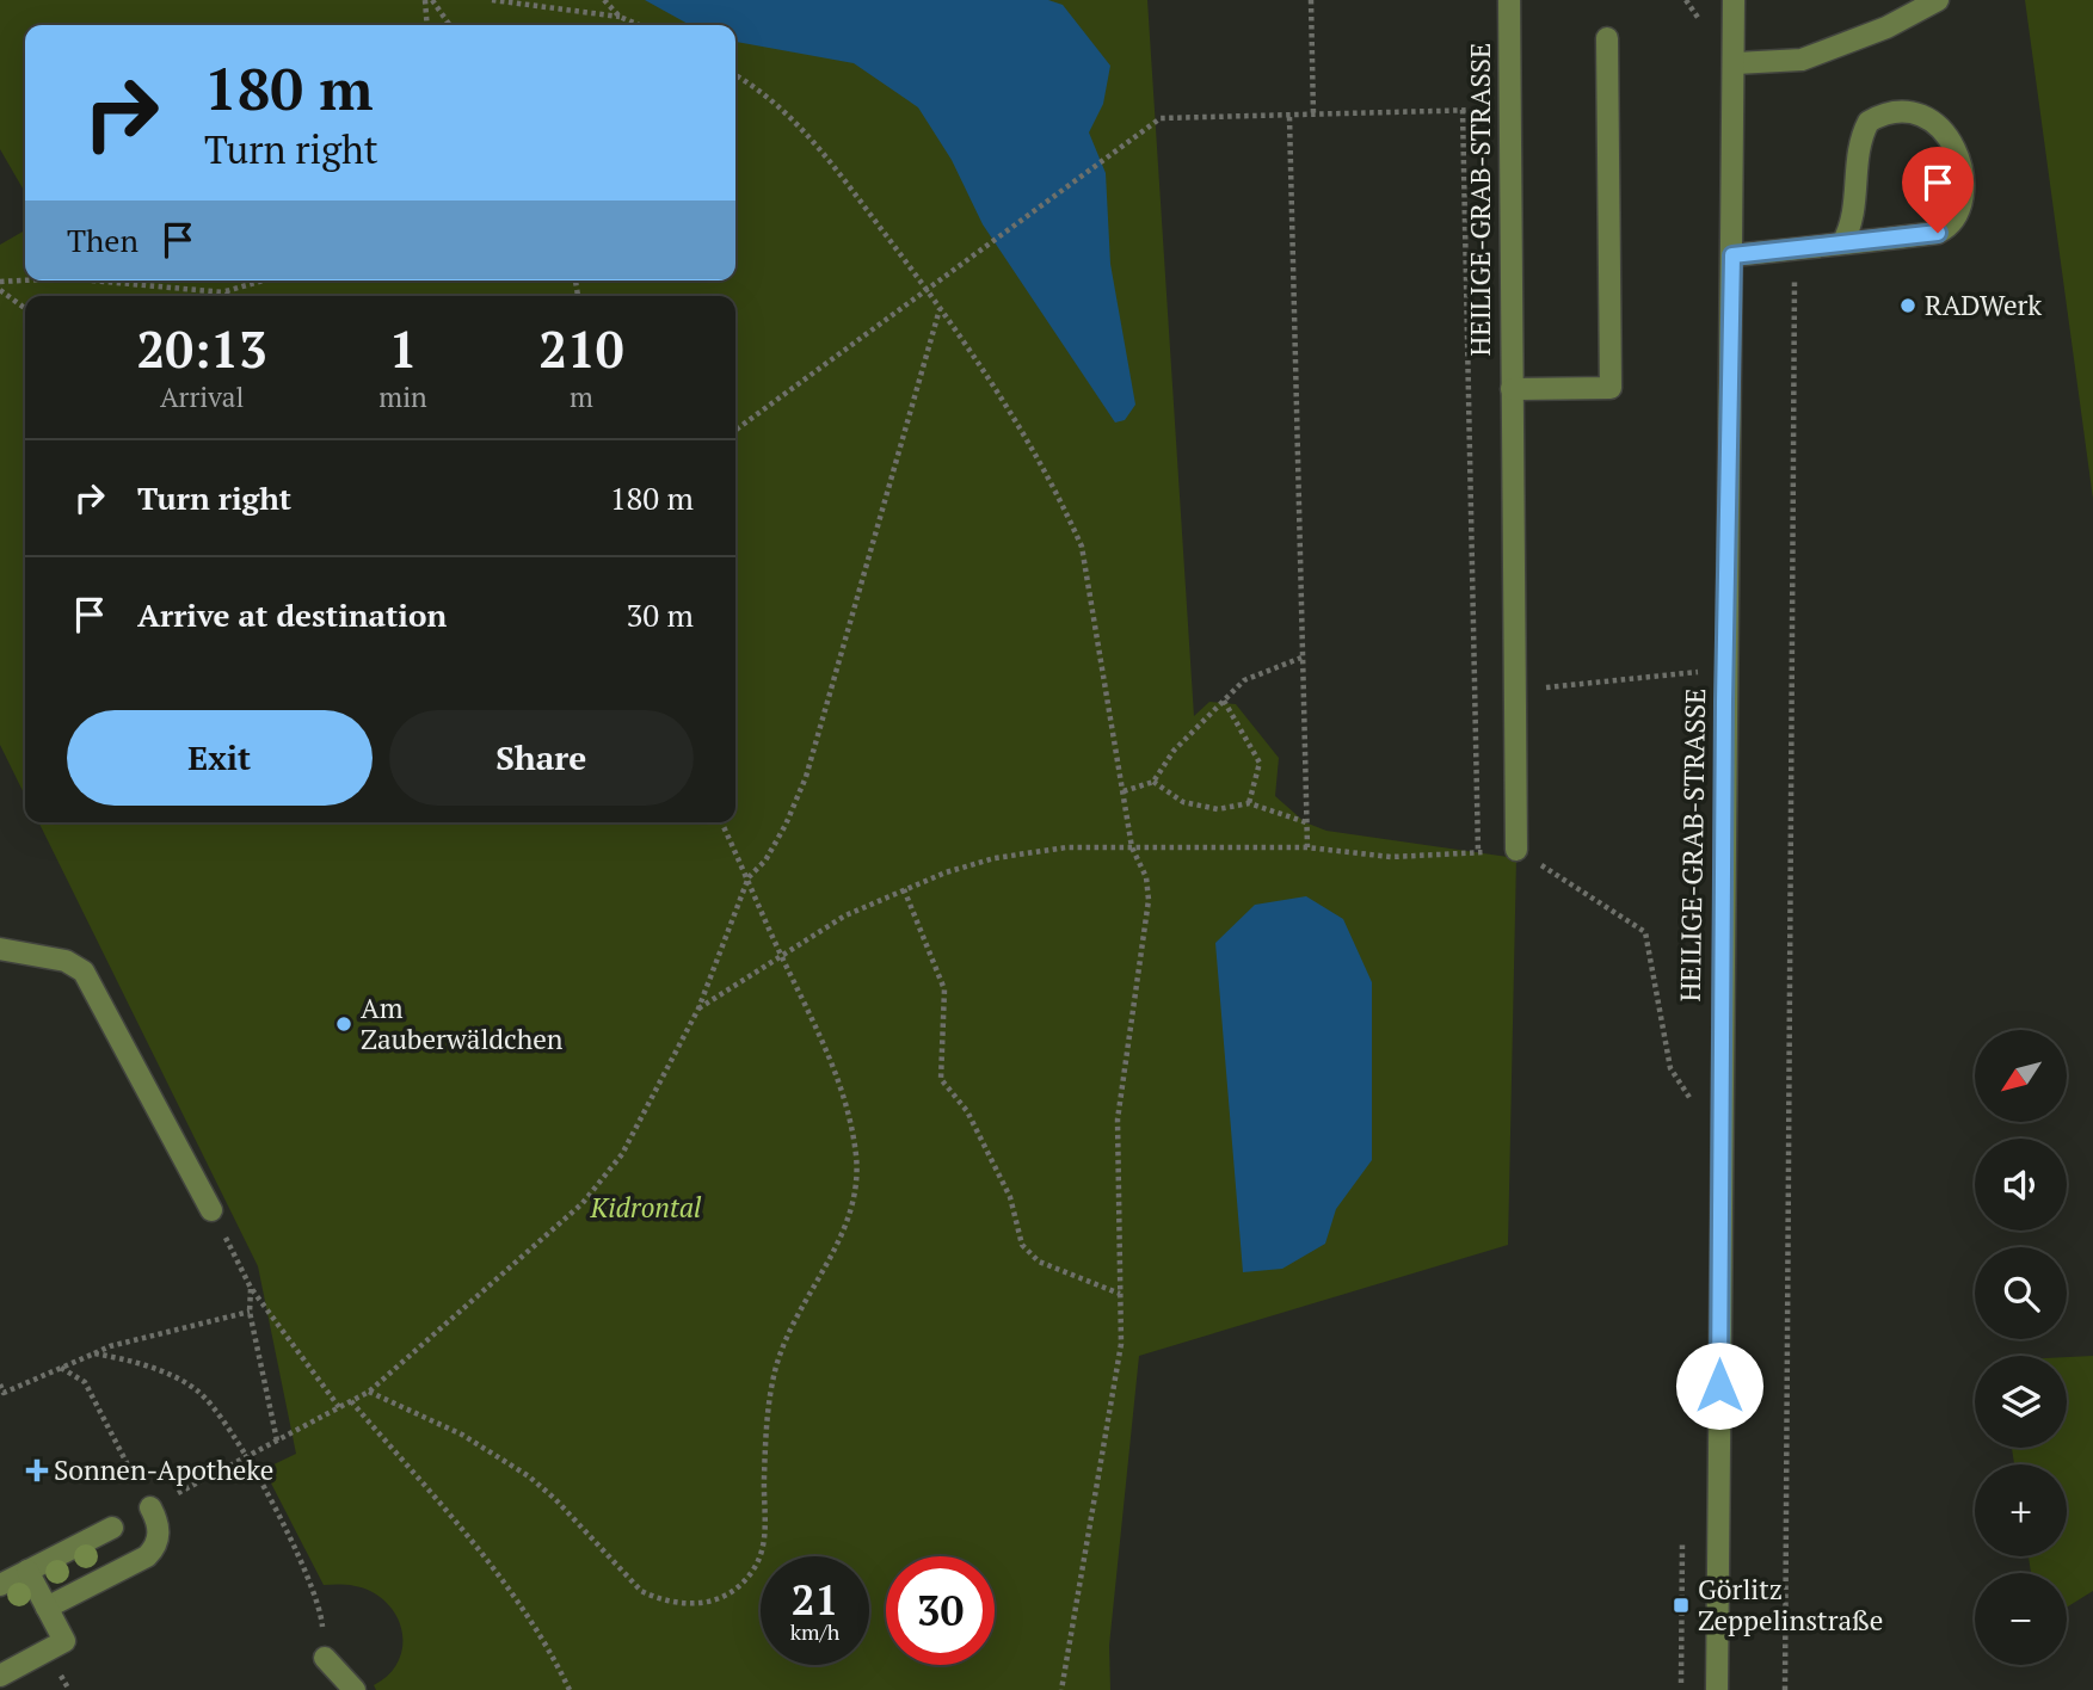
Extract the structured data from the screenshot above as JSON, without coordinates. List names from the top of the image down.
{
  "streets": {
    "street": ["HEILIGE-GRAB-STRASSE"]
  },
  "parks": ["Kidrontal"],
  "places": {
    "other": ["RADWerk", "Am Zauberwäldchen"],
    "health": ["Sonnen-Apotheke"],
    "transit": ["Görlitz Zeppelinstraße"]
  },
  "north": "bottom left",
  "page": {
    "turn": ["180 m", "Turn right"],
    "then": "Then",
    "eta": [
      "20:13",
      "Arrival",
      "1",
      "min",
      "210",
      "m"
    ],
    "list": [
      {
        "name": "Turn right",
        "value": "180 m"
      },
      {
        "name": "Arrive at destination",
        "value": "30 m"
      }
    ],
    "buttons": ["Exit", "Share"],
    "map_buttons": ["+", "−"],
    "speed": "21 km/h",
    "limit": "30"
  }
}
